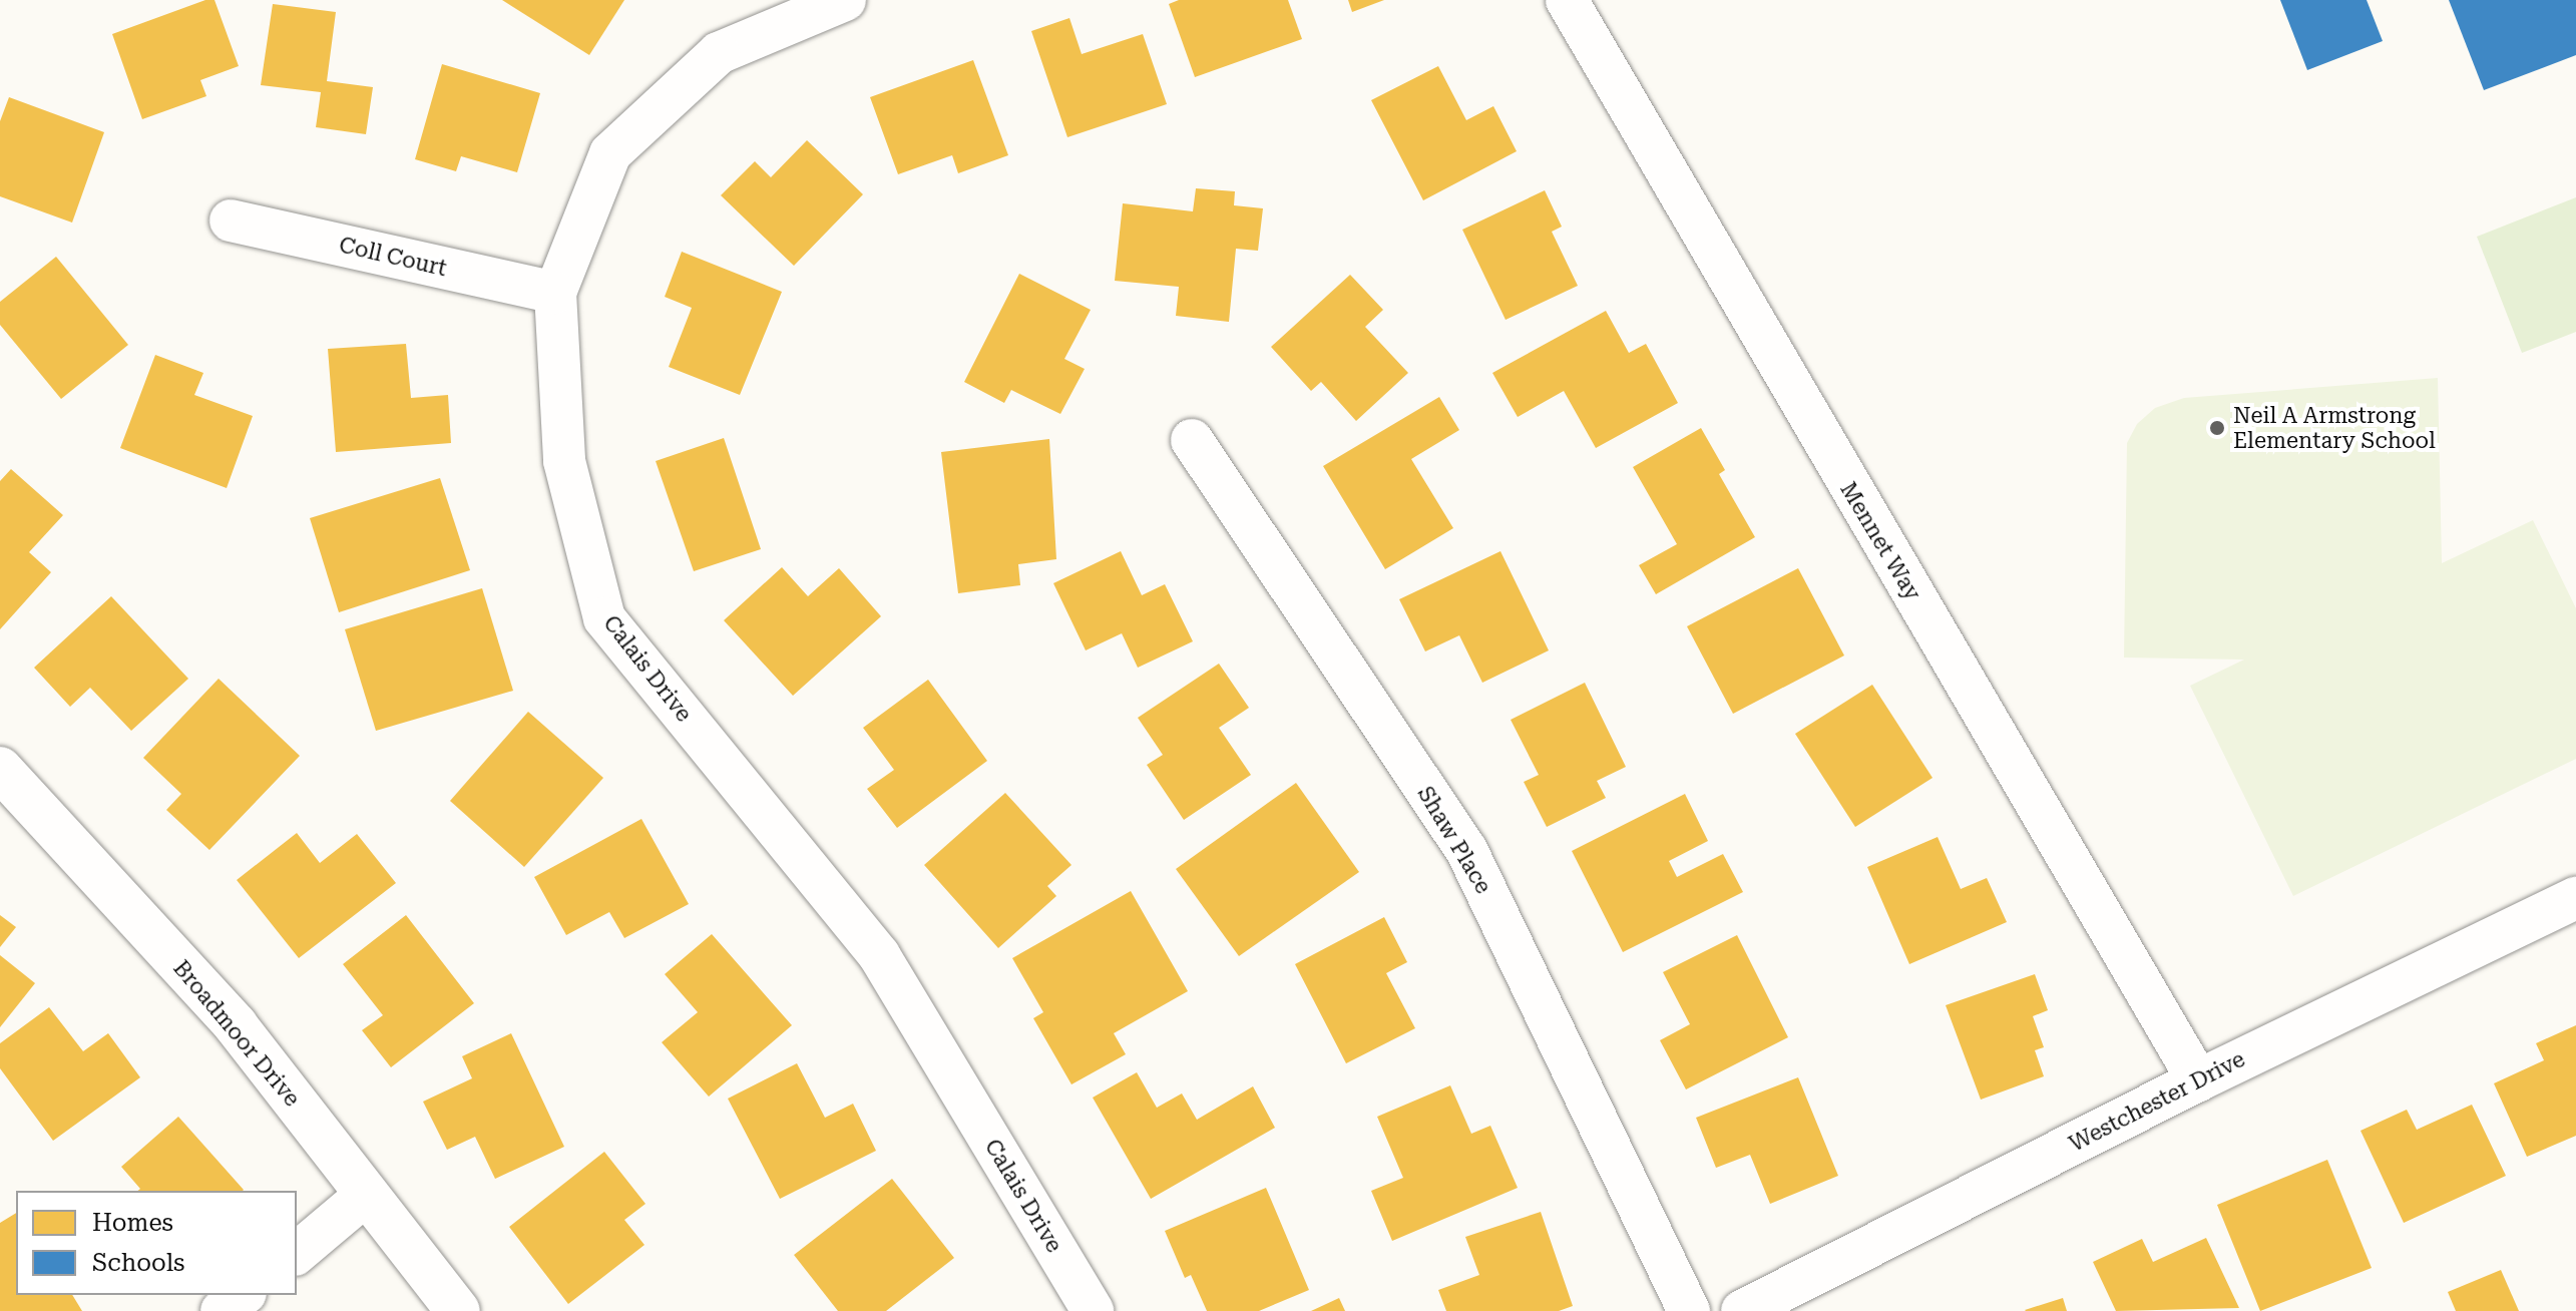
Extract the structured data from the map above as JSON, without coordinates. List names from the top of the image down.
{
  "streets": {
    "street": [
      "Coll Court",
      "Mennet Way",
      "Calais Drive",
      "Shaw Place",
      "Broadmoor Drive",
      "Westchester Drive"
    ]
  },
  "crossings": [
    ["Coll Court", "Calais Drive"],
    ["Mennet Way", "Westchester Drive"]
  ],
  "places": ["Neil A Armstrong Elementary School"],
  "legend": ["Homes", "Schools"]
}
